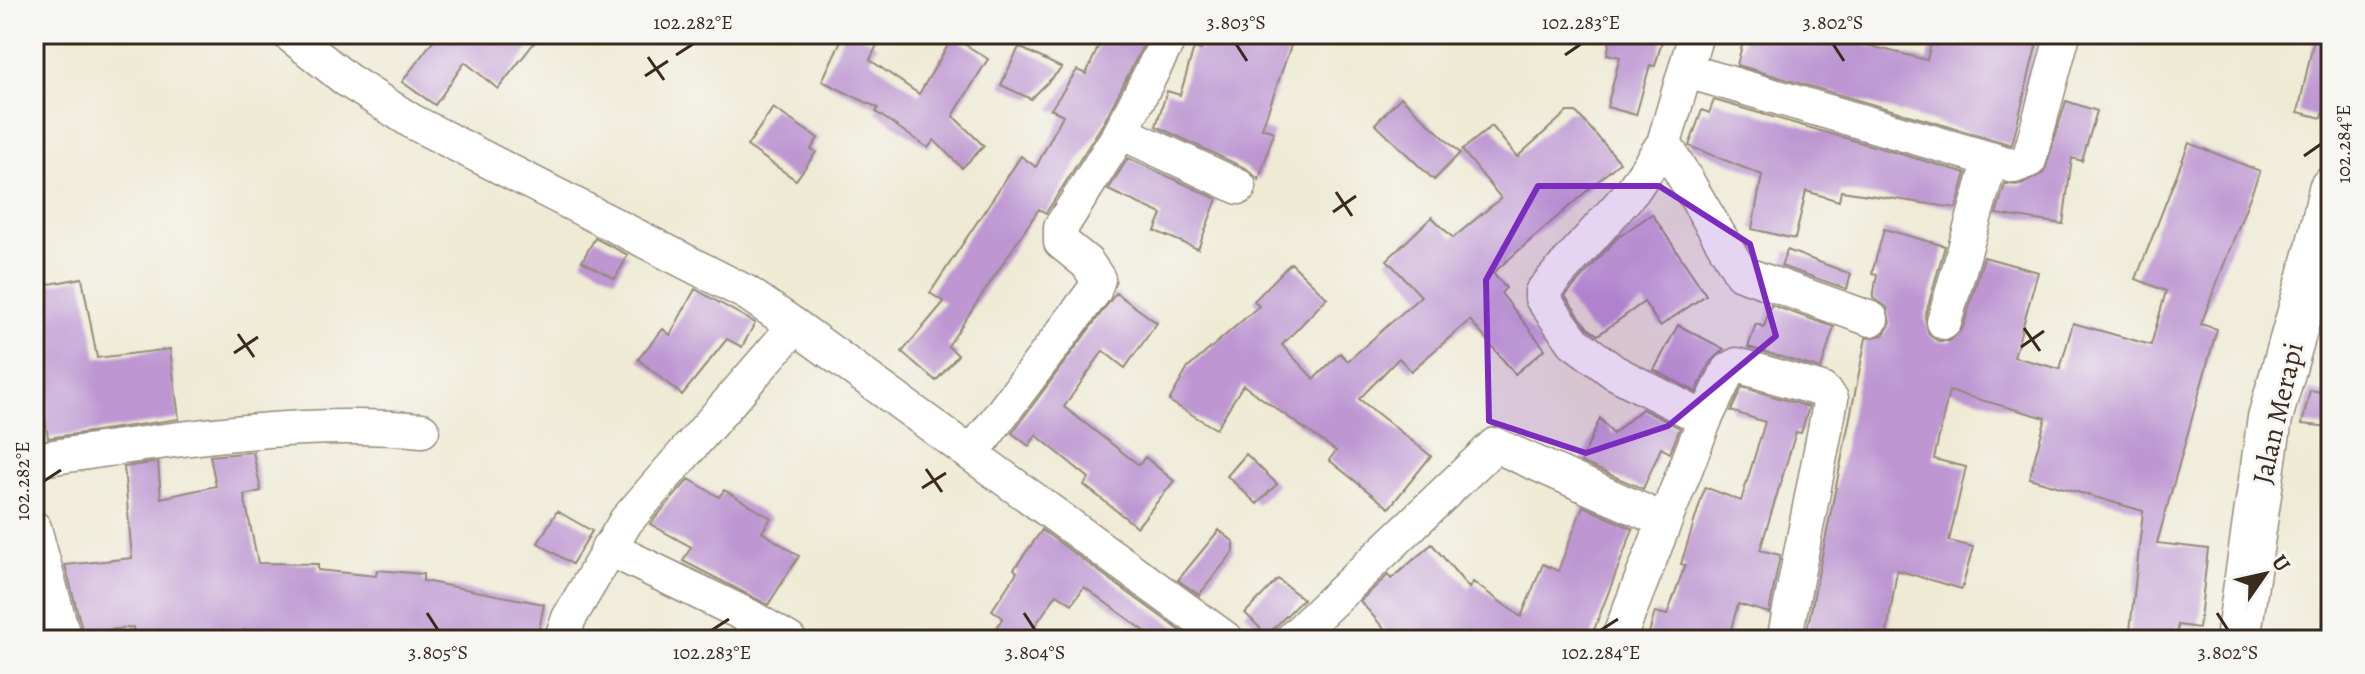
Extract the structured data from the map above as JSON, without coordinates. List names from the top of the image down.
{
  "streets": {
    "main road": ["Jalan Merapi"]
  },
  "north": "top right",
  "coordinates": [
    "102.282°E",
    "3.803°S",
    "102.283°E",
    "3.802°S",
    "102.284°E",
    "3.805°S",
    "3.804°S"
  ]
}
